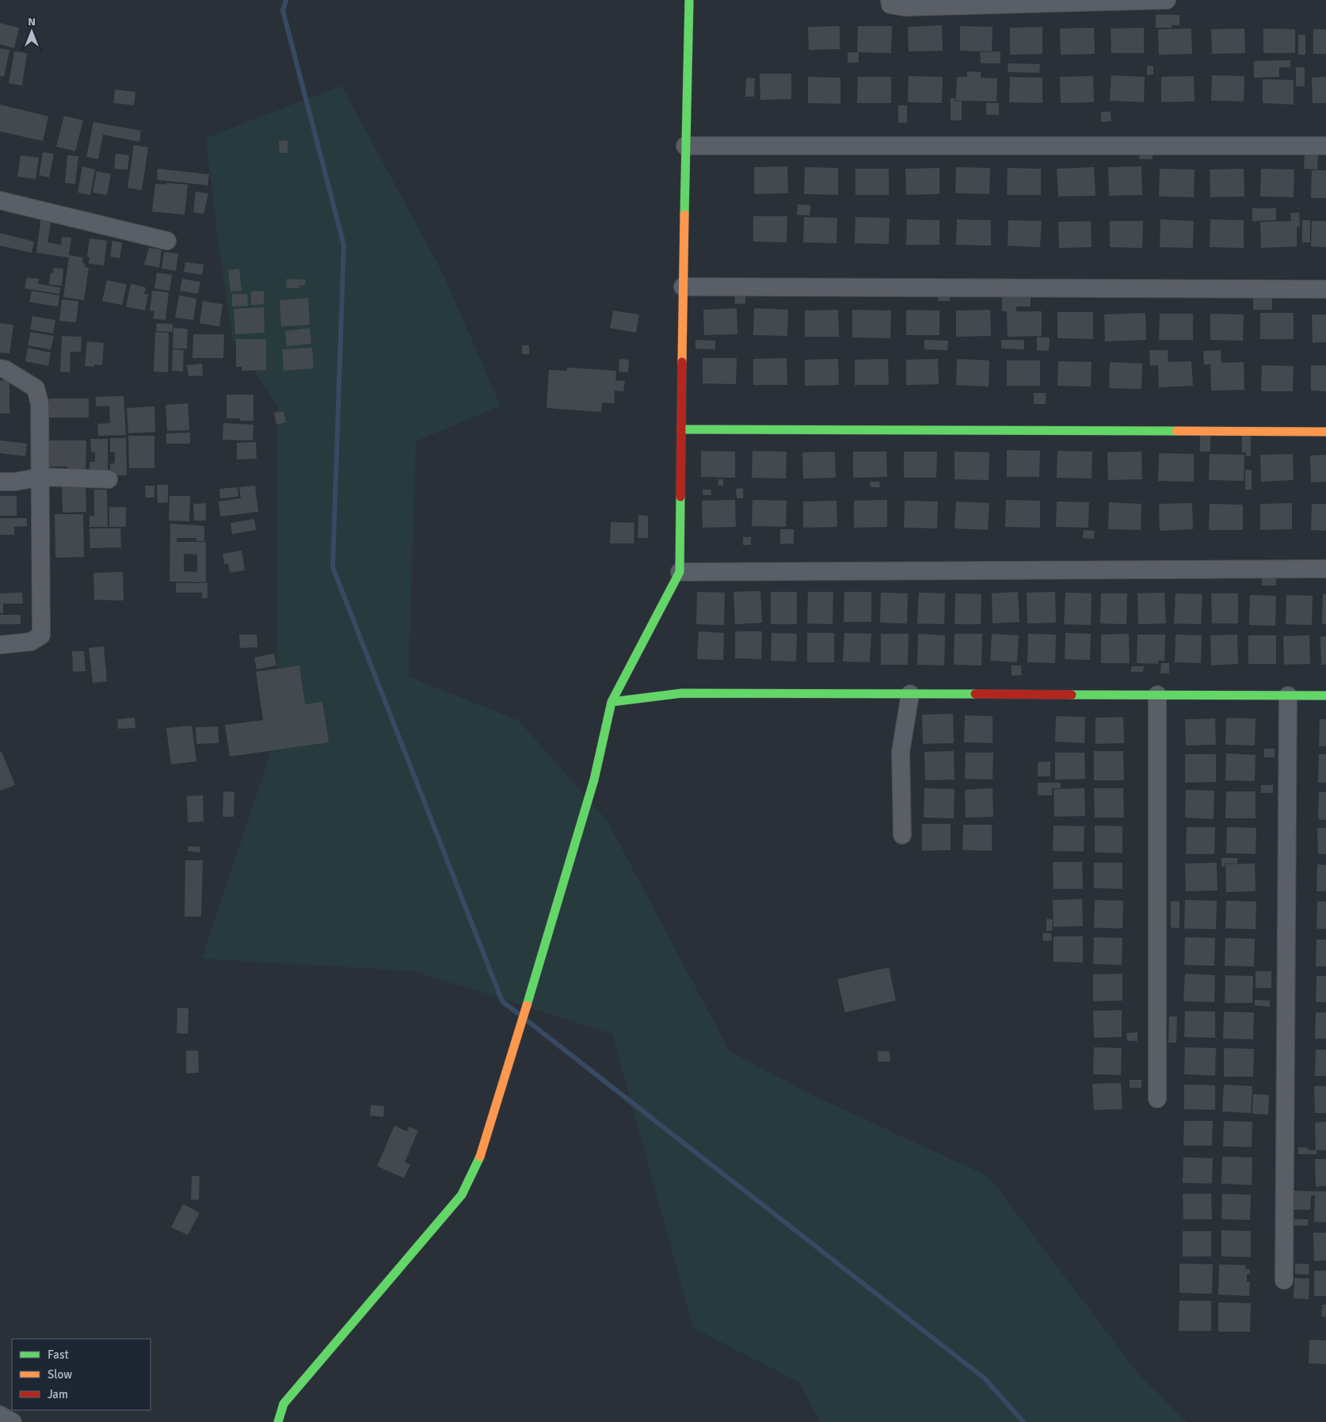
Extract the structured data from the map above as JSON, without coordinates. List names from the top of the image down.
{
  "legend": ["Fast", "Slow", "Jam"],
  "north": "top"
}
